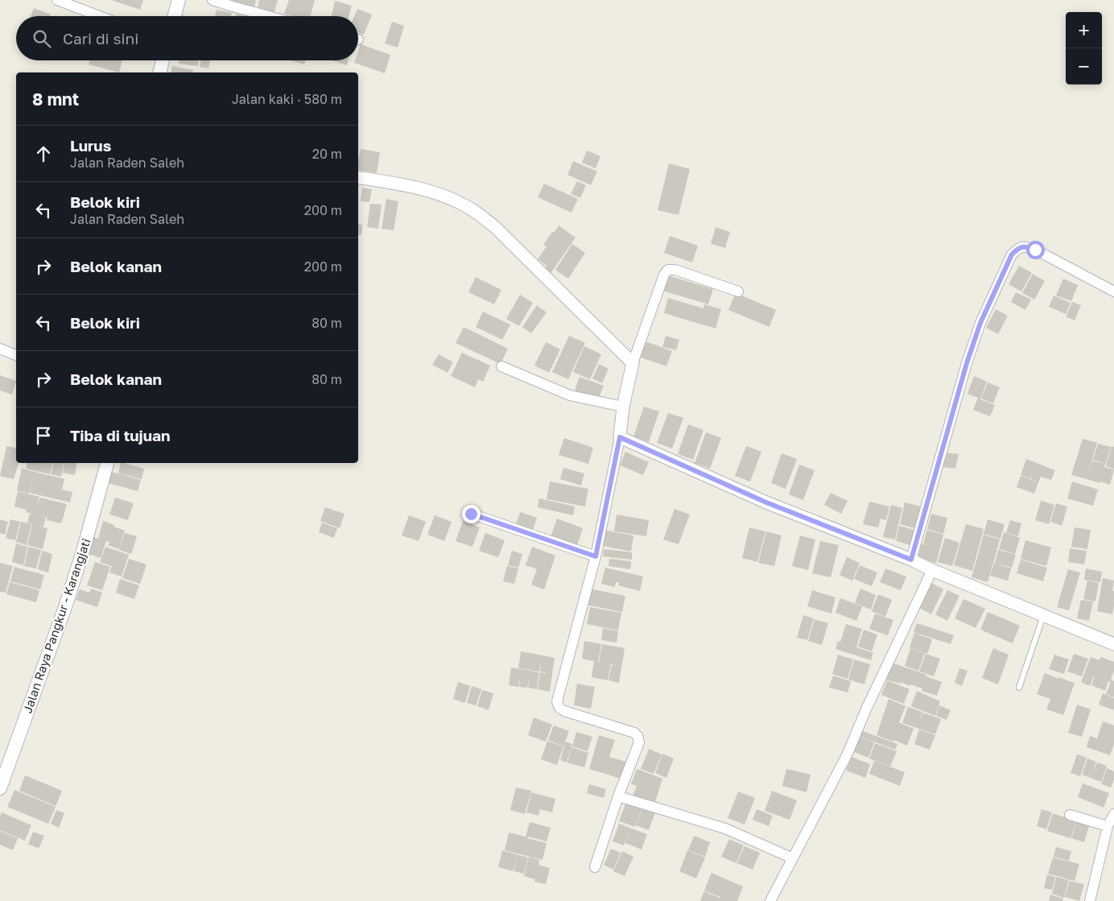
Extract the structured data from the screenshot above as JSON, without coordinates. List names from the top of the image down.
{
  "streets": {
    "main road": ["Jalan Raya Pangkur - Karangjati"]
  },
  "page": {
    "map_buttons": ["+", "−"],
    "search": "Cari di sini",
    "heading": ["8 mnt", "Jalan kaki · 580 m"],
    "list": [
      ["Lurus", "Jalan Raden Saleh", "20 m"],
      ["Belok kiri", "Jalan Raden Saleh", "200 m"],
      ["Belok kanan", "200 m"],
      ["Belok kiri", "80 m"],
      ["Belok kanan", "80 m"],
      "Tiba di tujuan"
    ]
  }
}
